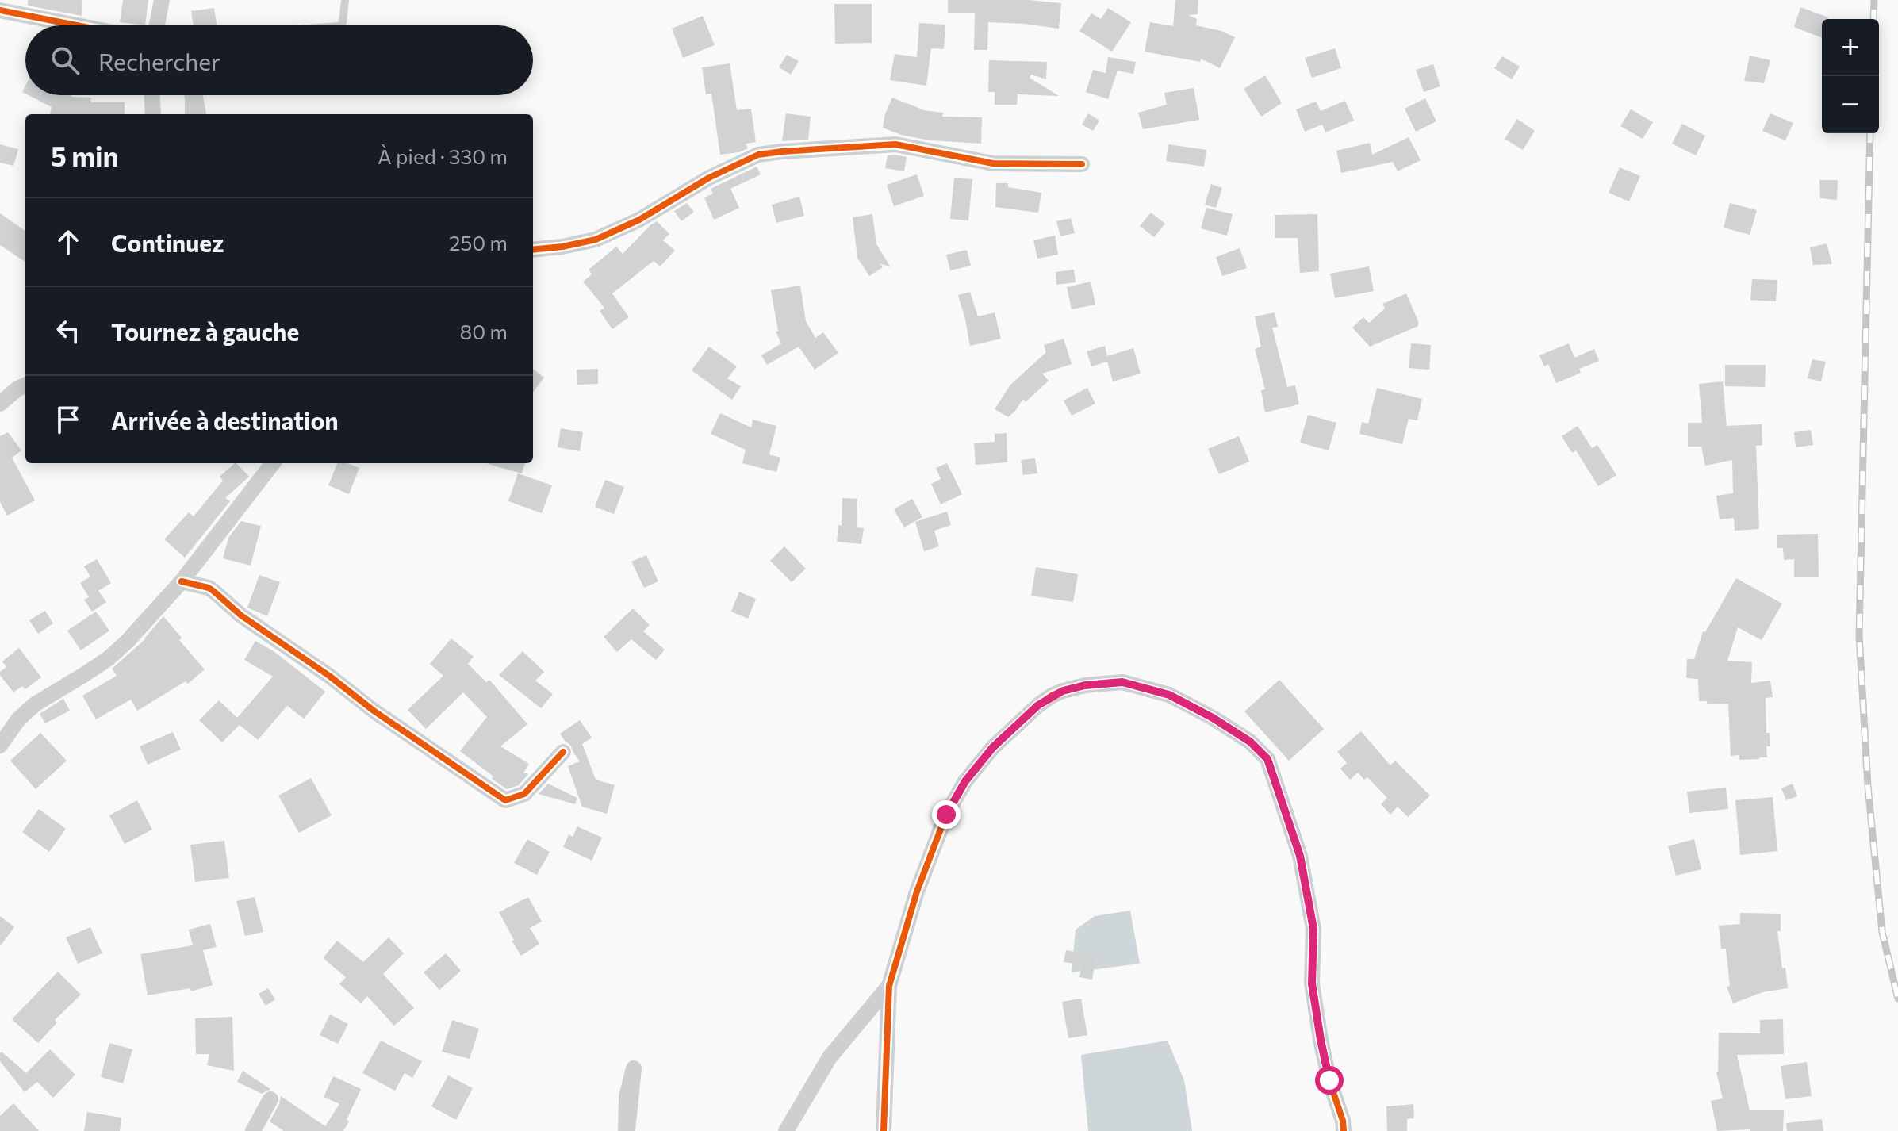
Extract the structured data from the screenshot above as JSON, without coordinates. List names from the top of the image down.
{
  "page": {
    "map_buttons": ["+", "−"],
    "search": "Rechercher",
    "heading": ["5 min", "À pied · 330 m"],
    "list": [
      ["Continuez", "250 m"],
      ["Tournez à gauche", "80 m"],
      "Arrivée à destination"
    ]
  }
}
